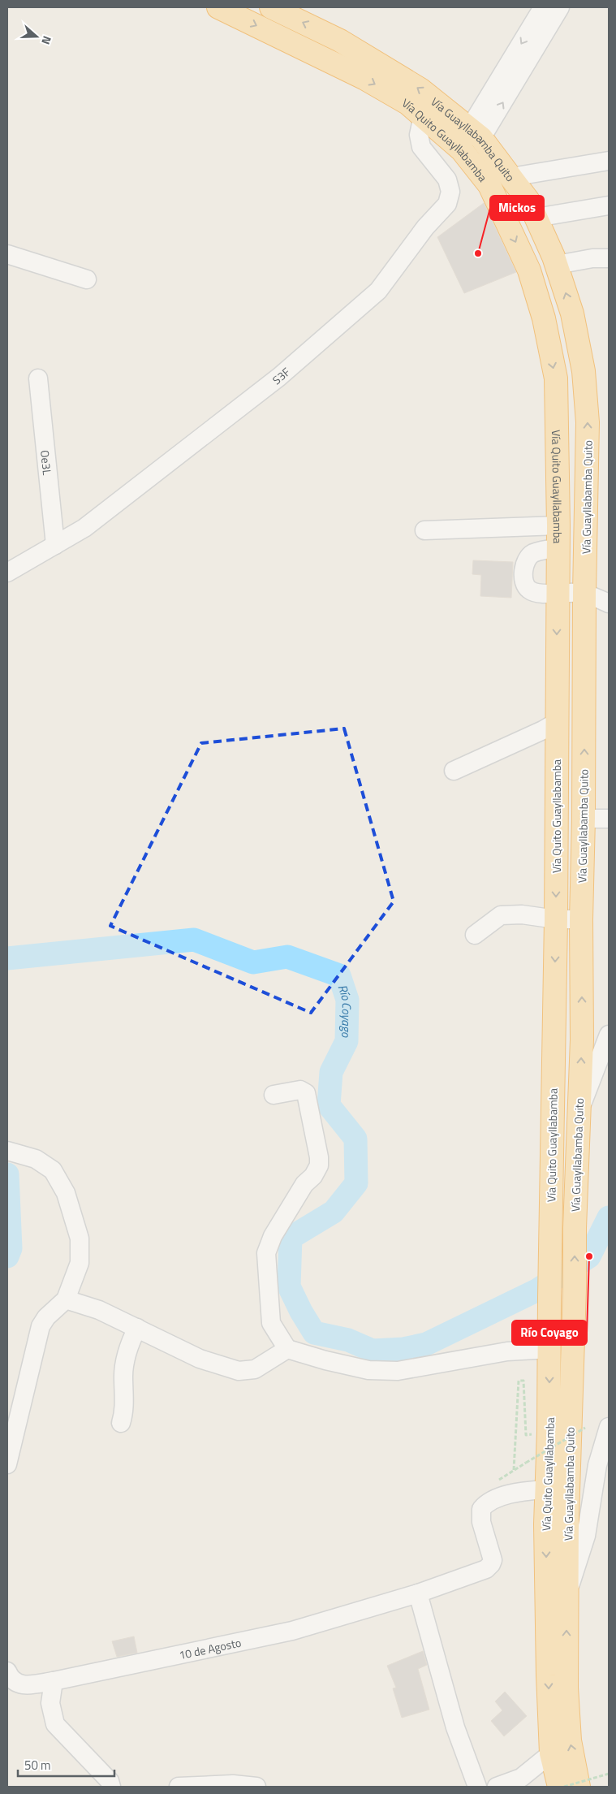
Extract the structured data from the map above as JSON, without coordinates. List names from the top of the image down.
{
  "streets": {
    "highway": ["Vía Guayllabamba Quito", "Vía Quito Guayllabamba"],
    "street": ["S3F", "Oe3L", "10 de Agosto"]
  },
  "crossings": [
    ["Vía Quito Guayllabamba", "S3F"],
    ["Vía Quito Guayllabamba", "10 de Agosto"],
    ["S3F", "Oe3L"]
  ],
  "one_way": ["Vía Guayllabamba Quito", "Vía Quito Guayllabamba"],
  "water": ["Río Coyago"],
  "places": ["Mickos", "Río Coyago"],
  "scale_bar": "50 m",
  "north": "right"
}
